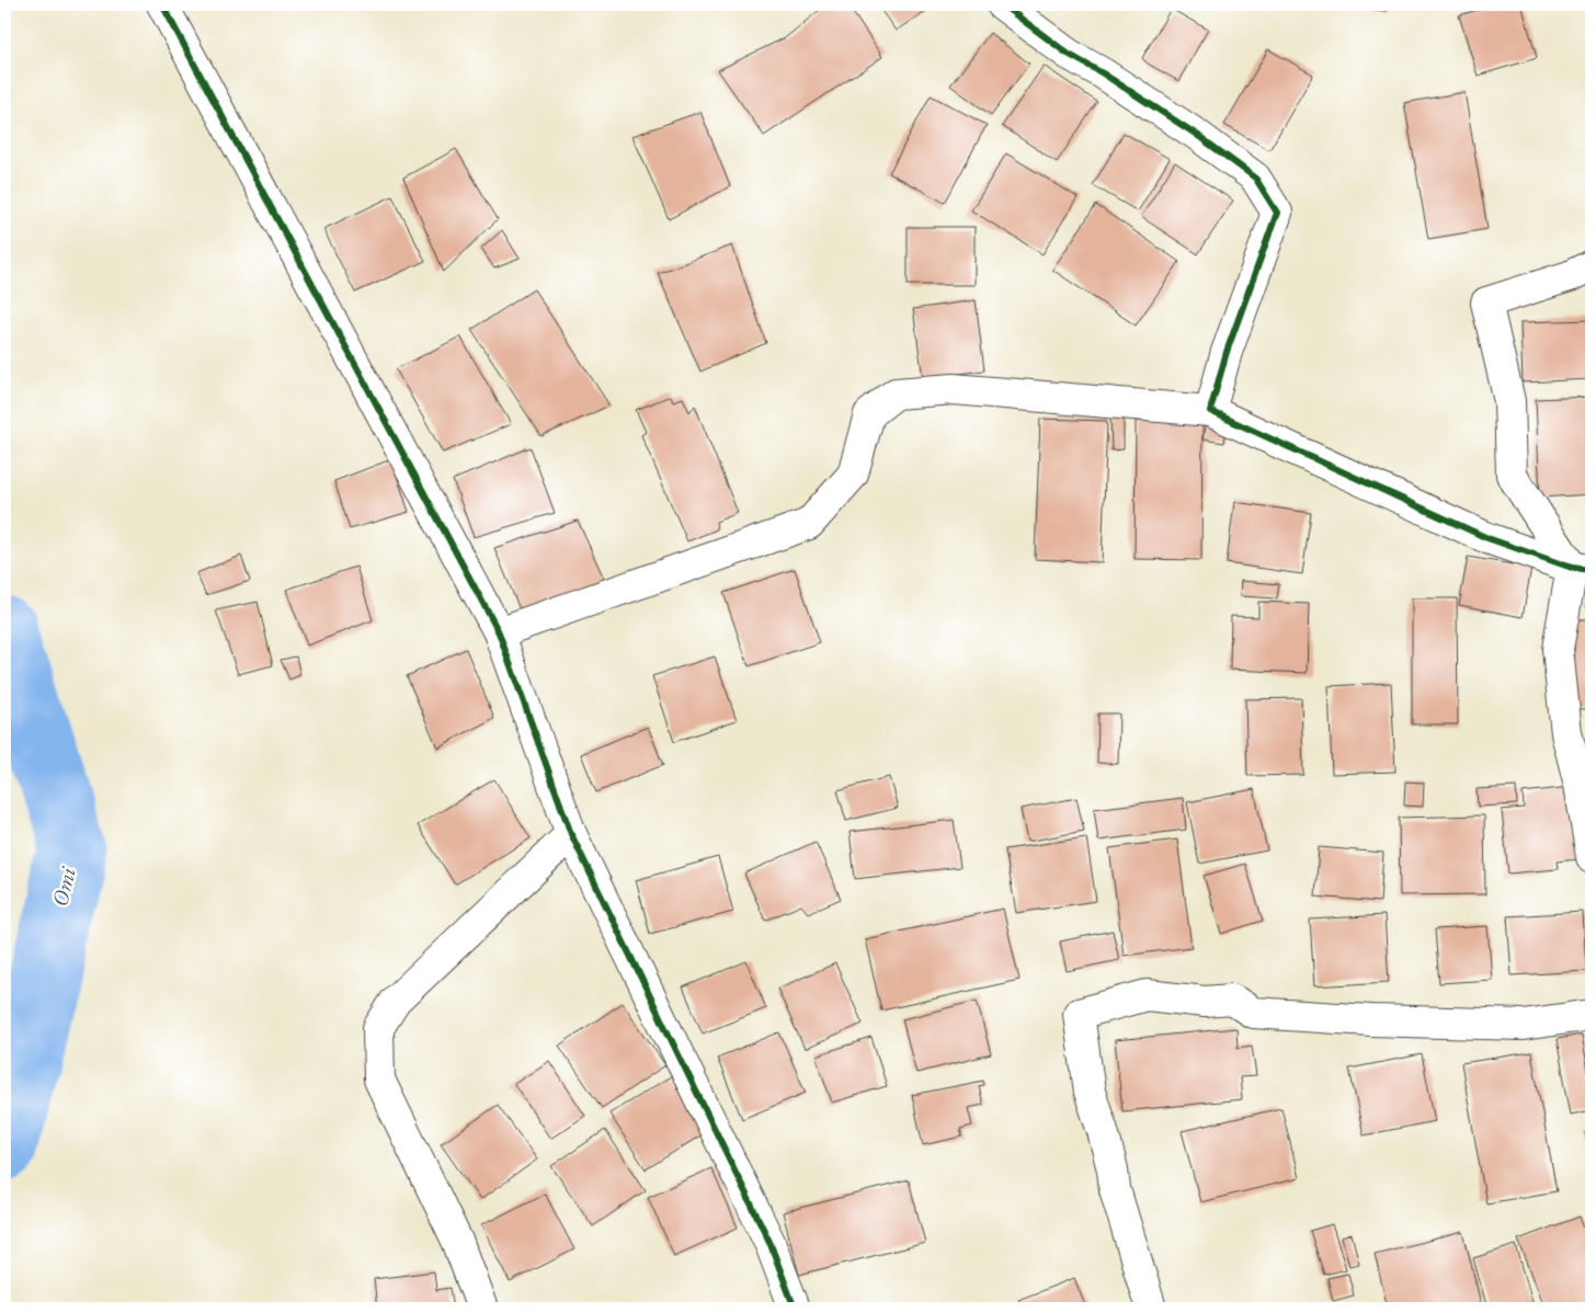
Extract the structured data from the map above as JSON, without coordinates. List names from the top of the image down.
{
  "water": ["Omi"]
}
